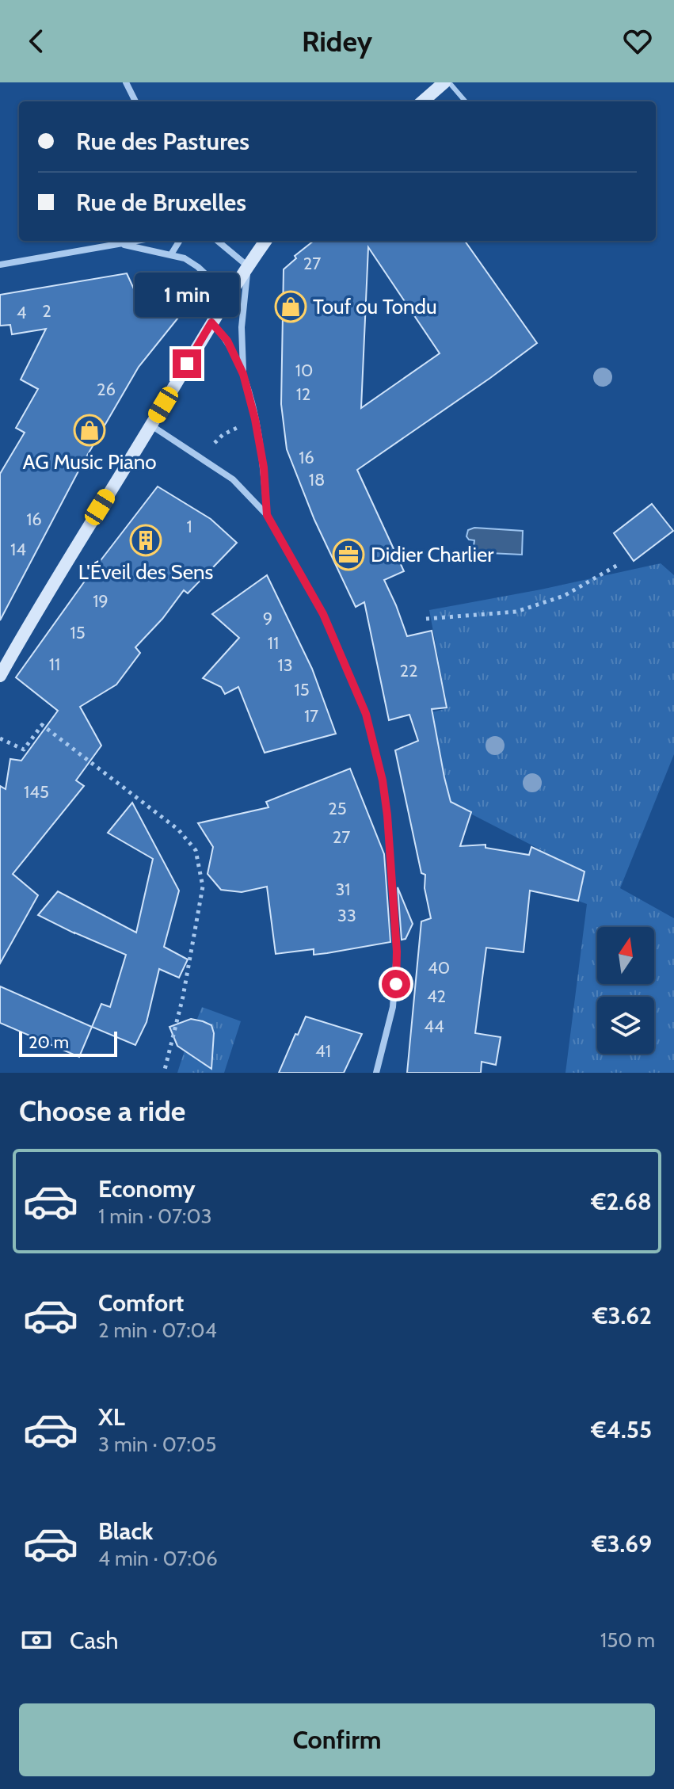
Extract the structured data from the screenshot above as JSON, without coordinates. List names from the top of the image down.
{
  "places": {
    "shop": ["Touf ou Tondu", "AG Music Piano"],
    "building": ["L'Éveil des Sens"],
    "office": ["Didier Charlier"]
  },
  "house_numbers": [
    "27",
    "2",
    "4",
    "10",
    "26",
    "12",
    "16",
    "18",
    "16",
    "1",
    "14",
    "19",
    "9",
    "15",
    "11",
    "11",
    "13",
    "22",
    "15",
    "17",
    "145",
    "25",
    "27",
    "31",
    "33",
    "40",
    "42",
    "44",
    "41"
  ],
  "scale_bar": "20 m",
  "north": "top",
  "page": {
    "header": "Ridey",
    "banner": ["Rue des Pastures", "Rue de Bruxelles"],
    "bubble": "1 min",
    "scale": "20 m",
    "heading": "Choose a ride",
    "list": [
      {
        "name": "Economy",
        "note": "1 min · 07:03",
        "value": "€2.68"
      },
      {
        "name": "Comfort",
        "note": "2 min · 07:04",
        "value": "€3.62"
      },
      {
        "name": "XL",
        "note": "3 min · 07:05",
        "value": "€4.55"
      },
      {
        "name": "Black",
        "note": "4 min · 07:06",
        "value": "€3.69"
      }
    ],
    "pay": ["Cash", "150 m"],
    "buttons": "Confirm"
  }
}
